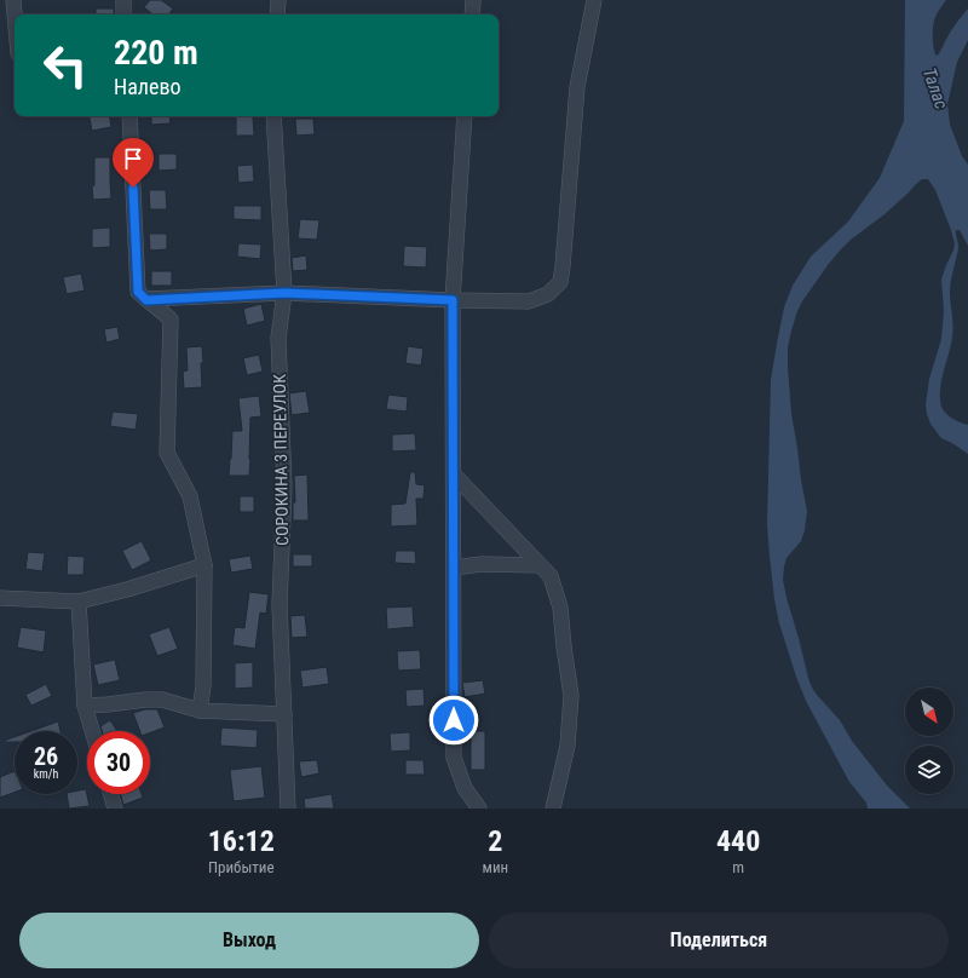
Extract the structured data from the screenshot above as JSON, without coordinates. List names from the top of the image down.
{
  "streets": {
    "street": ["СОРОКИНА 3 ПЕРЕУЛОК"]
  },
  "water": ["Талас"],
  "north": "bottom right",
  "page": {
    "turn": ["220 m", "Налево"],
    "speed": "26 km/h",
    "limit": "30",
    "eta": [
      "16:12",
      "Прибытие",
      "2",
      "мин",
      "440",
      "m"
    ],
    "buttons": ["Выход", "Поделиться"]
  }
}
